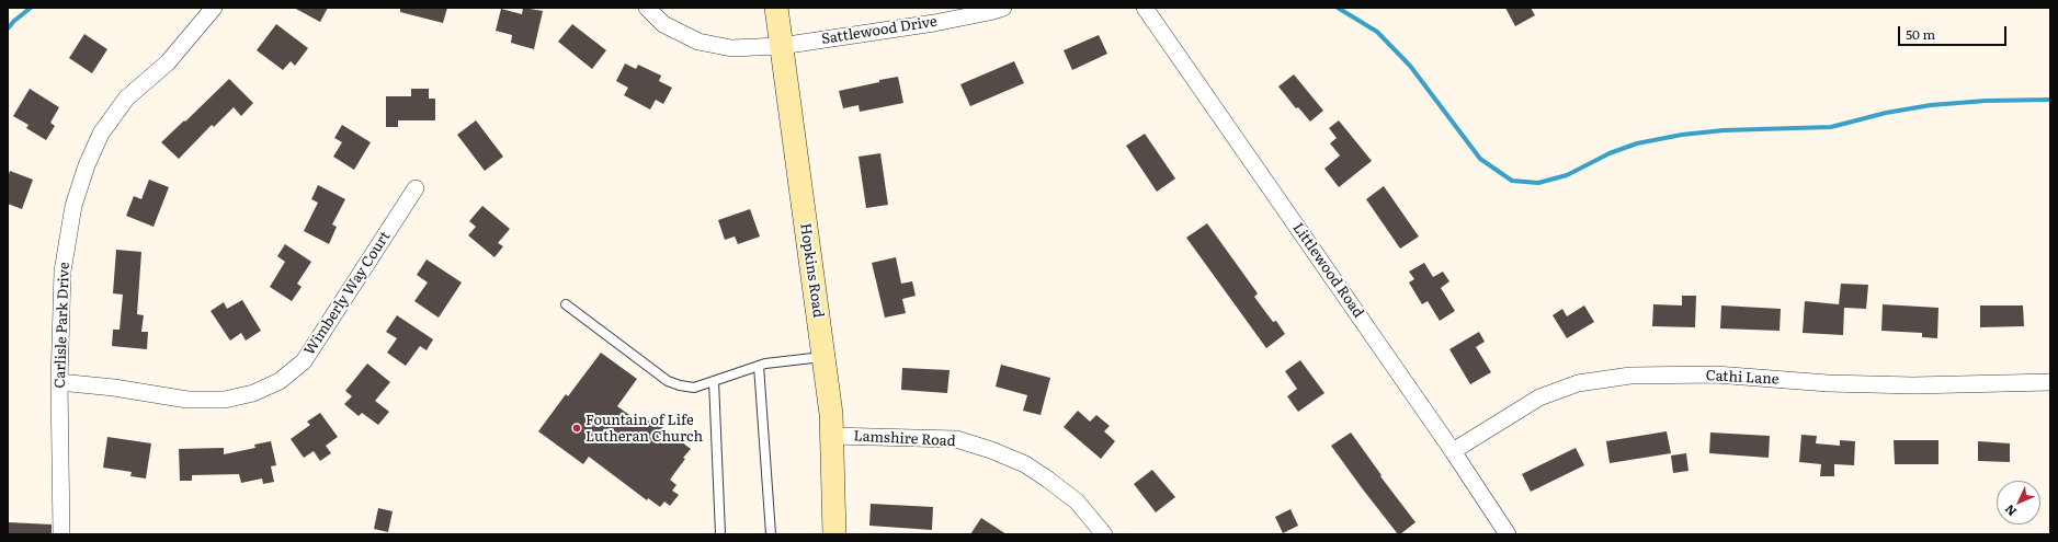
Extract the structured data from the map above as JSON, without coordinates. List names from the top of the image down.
{
  "streets": {
    "main road": ["Hopkins Road"],
    "street": [
      "Sattlewood Drive",
      "Littlewood Road",
      "Wimberly Way Court",
      "Carlisle Park Drive",
      "Cathi Lane",
      "Lamshire Road"
    ]
  },
  "crossings": [
    ["Sattlewood Drive", "Hopkins Road"],
    ["Hopkins Road", "Lamshire Road"],
    ["Littlewood Road", "Cathi Lane"],
    ["Wimberly Way Court", "Carlisle Park Drive"]
  ],
  "places": ["Fountain of Life Lutheran Church"],
  "scale_bar": "50 m",
  "north": "bottom left"
}
